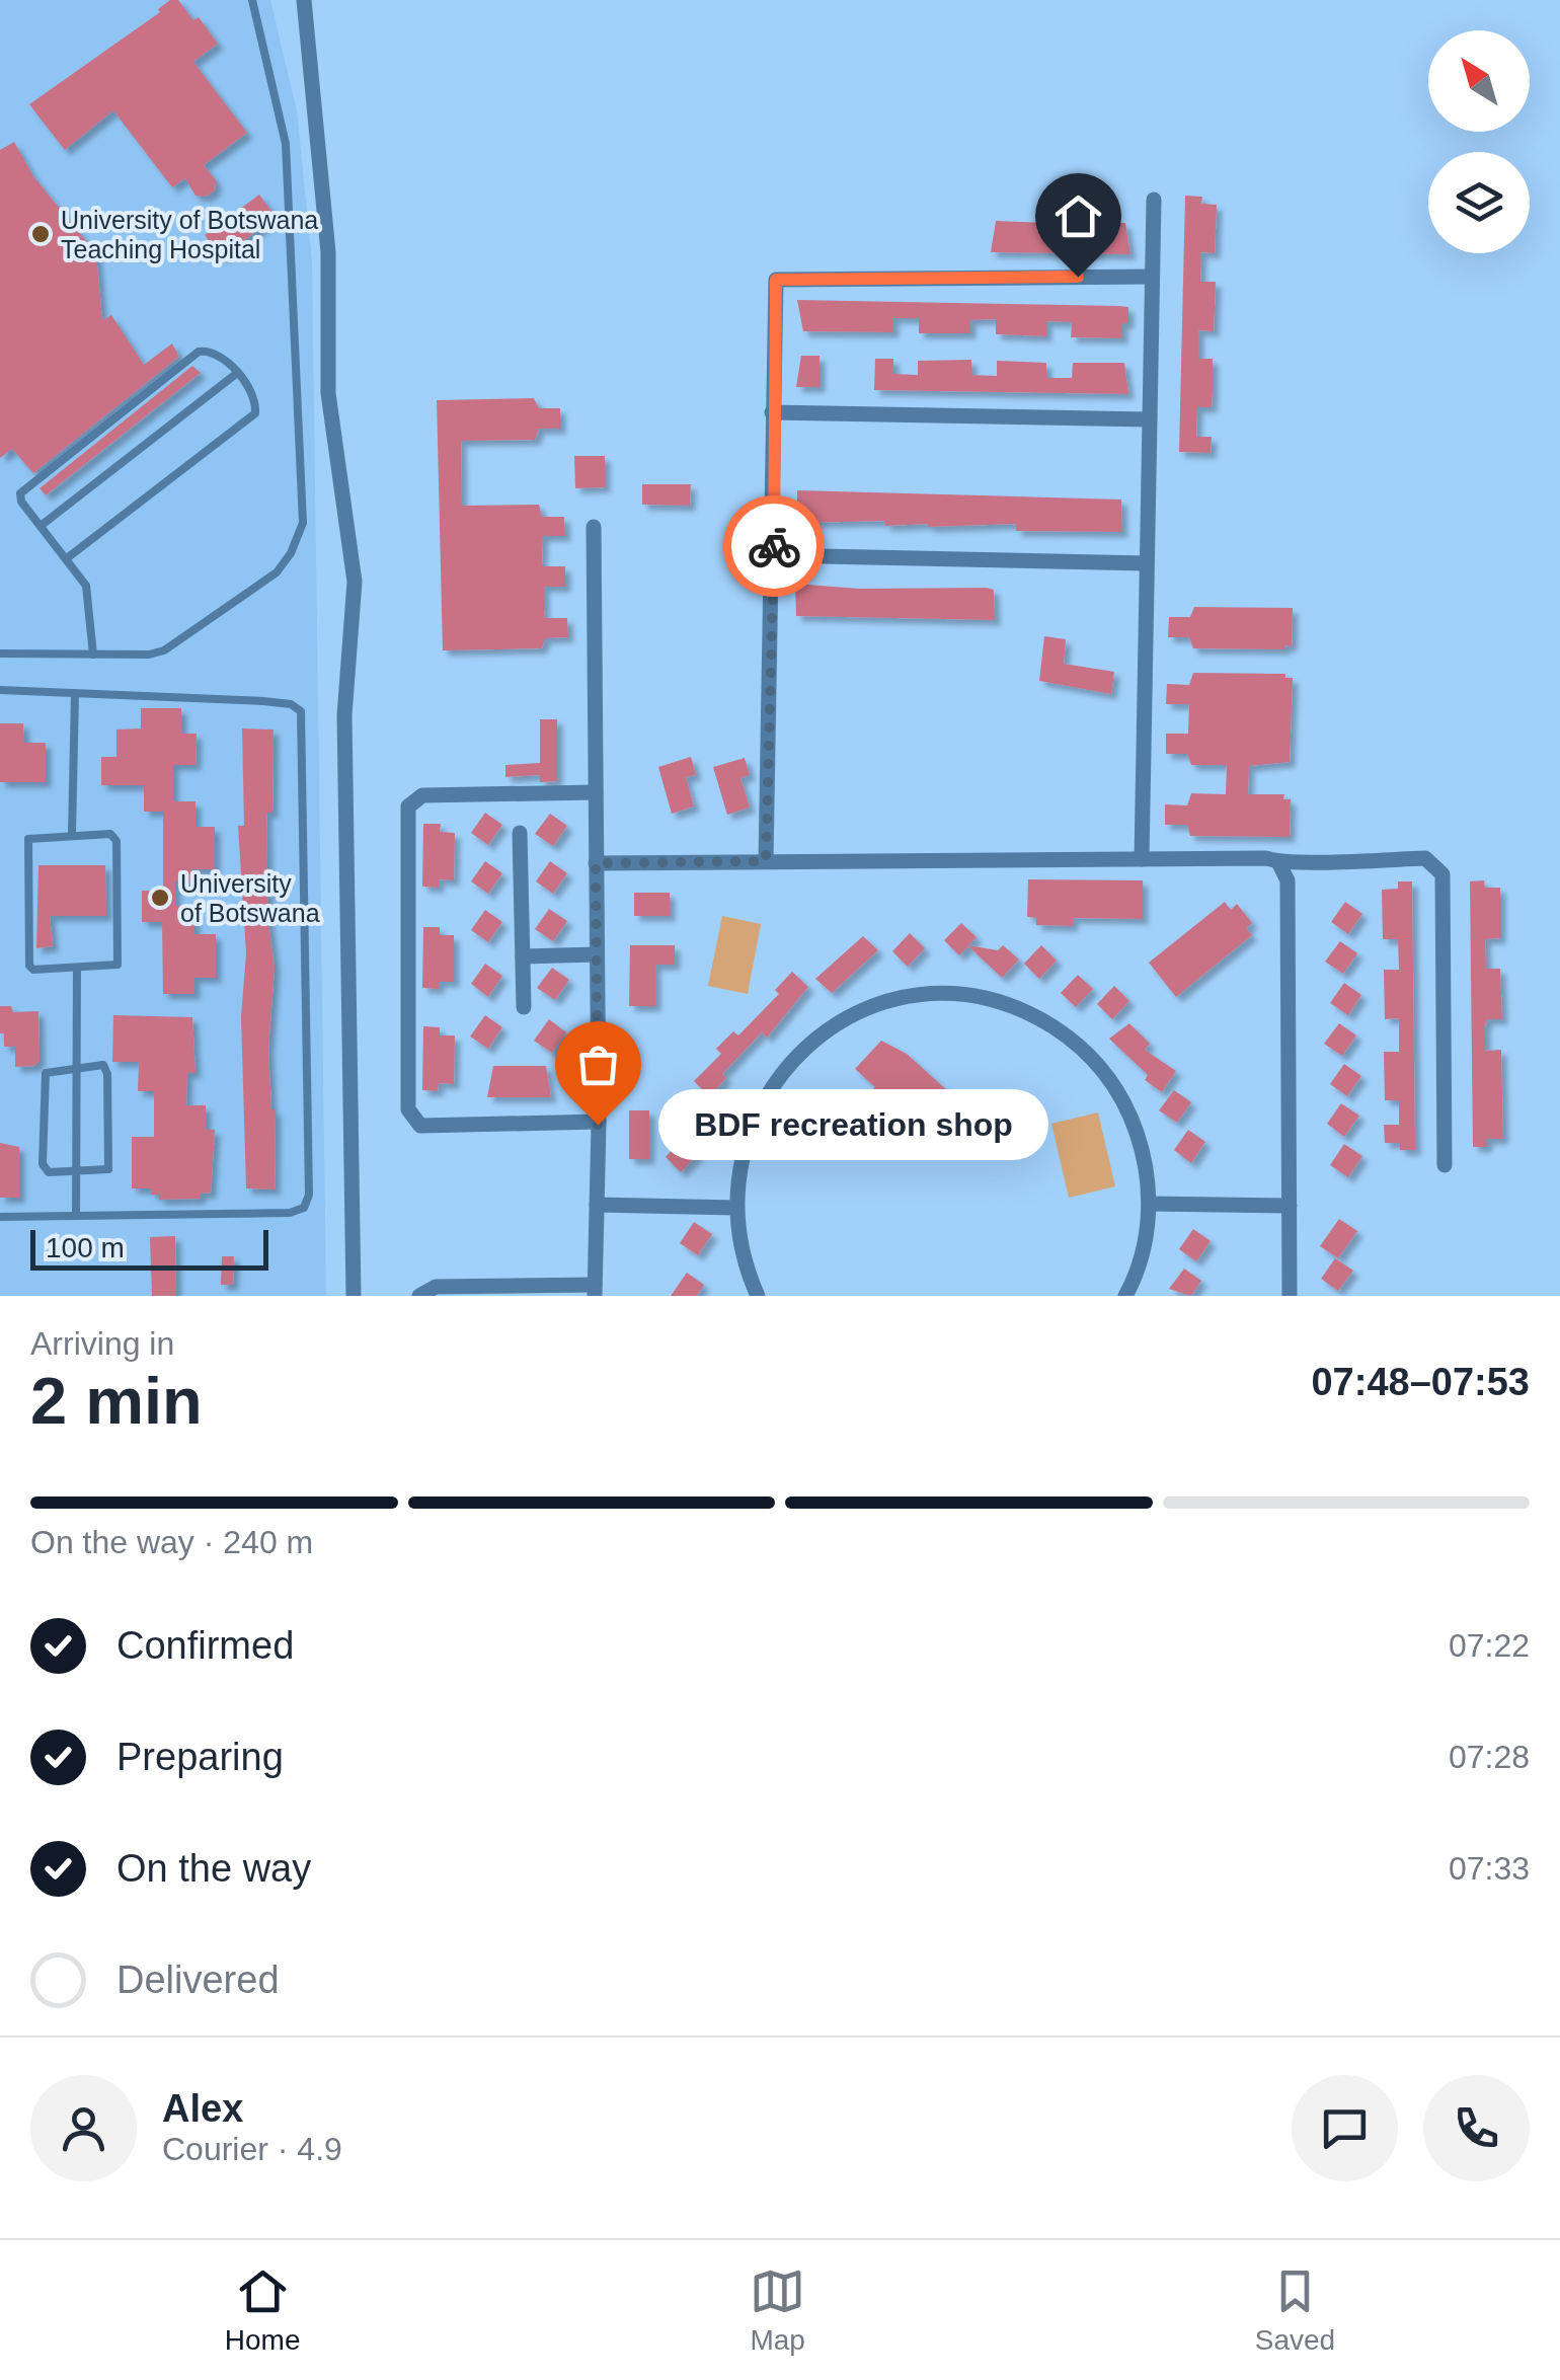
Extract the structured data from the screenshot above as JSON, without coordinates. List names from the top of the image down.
{
  "places": ["University of Botswana Teaching Hospital", "University of Botswana", "BDF recreation shop"],
  "scale_bar": "100 m",
  "north": "top left",
  "page": {
    "bubble": "BDF recreation shop",
    "scale": "100 m",
    "heading": ["2 min", "Arriving in", "07:48–07:53"],
    "panel": ["Alex", "Courier · 4.9"],
    "bar": "On the way · 240 m",
    "list": [
      ["Confirmed", "07:22"],
      ["Preparing", "07:28"],
      ["On the way", "07:33"],
      "Delivered"
    ],
    "tabs": ["Home", "Map", "Saved"]
  }
}
